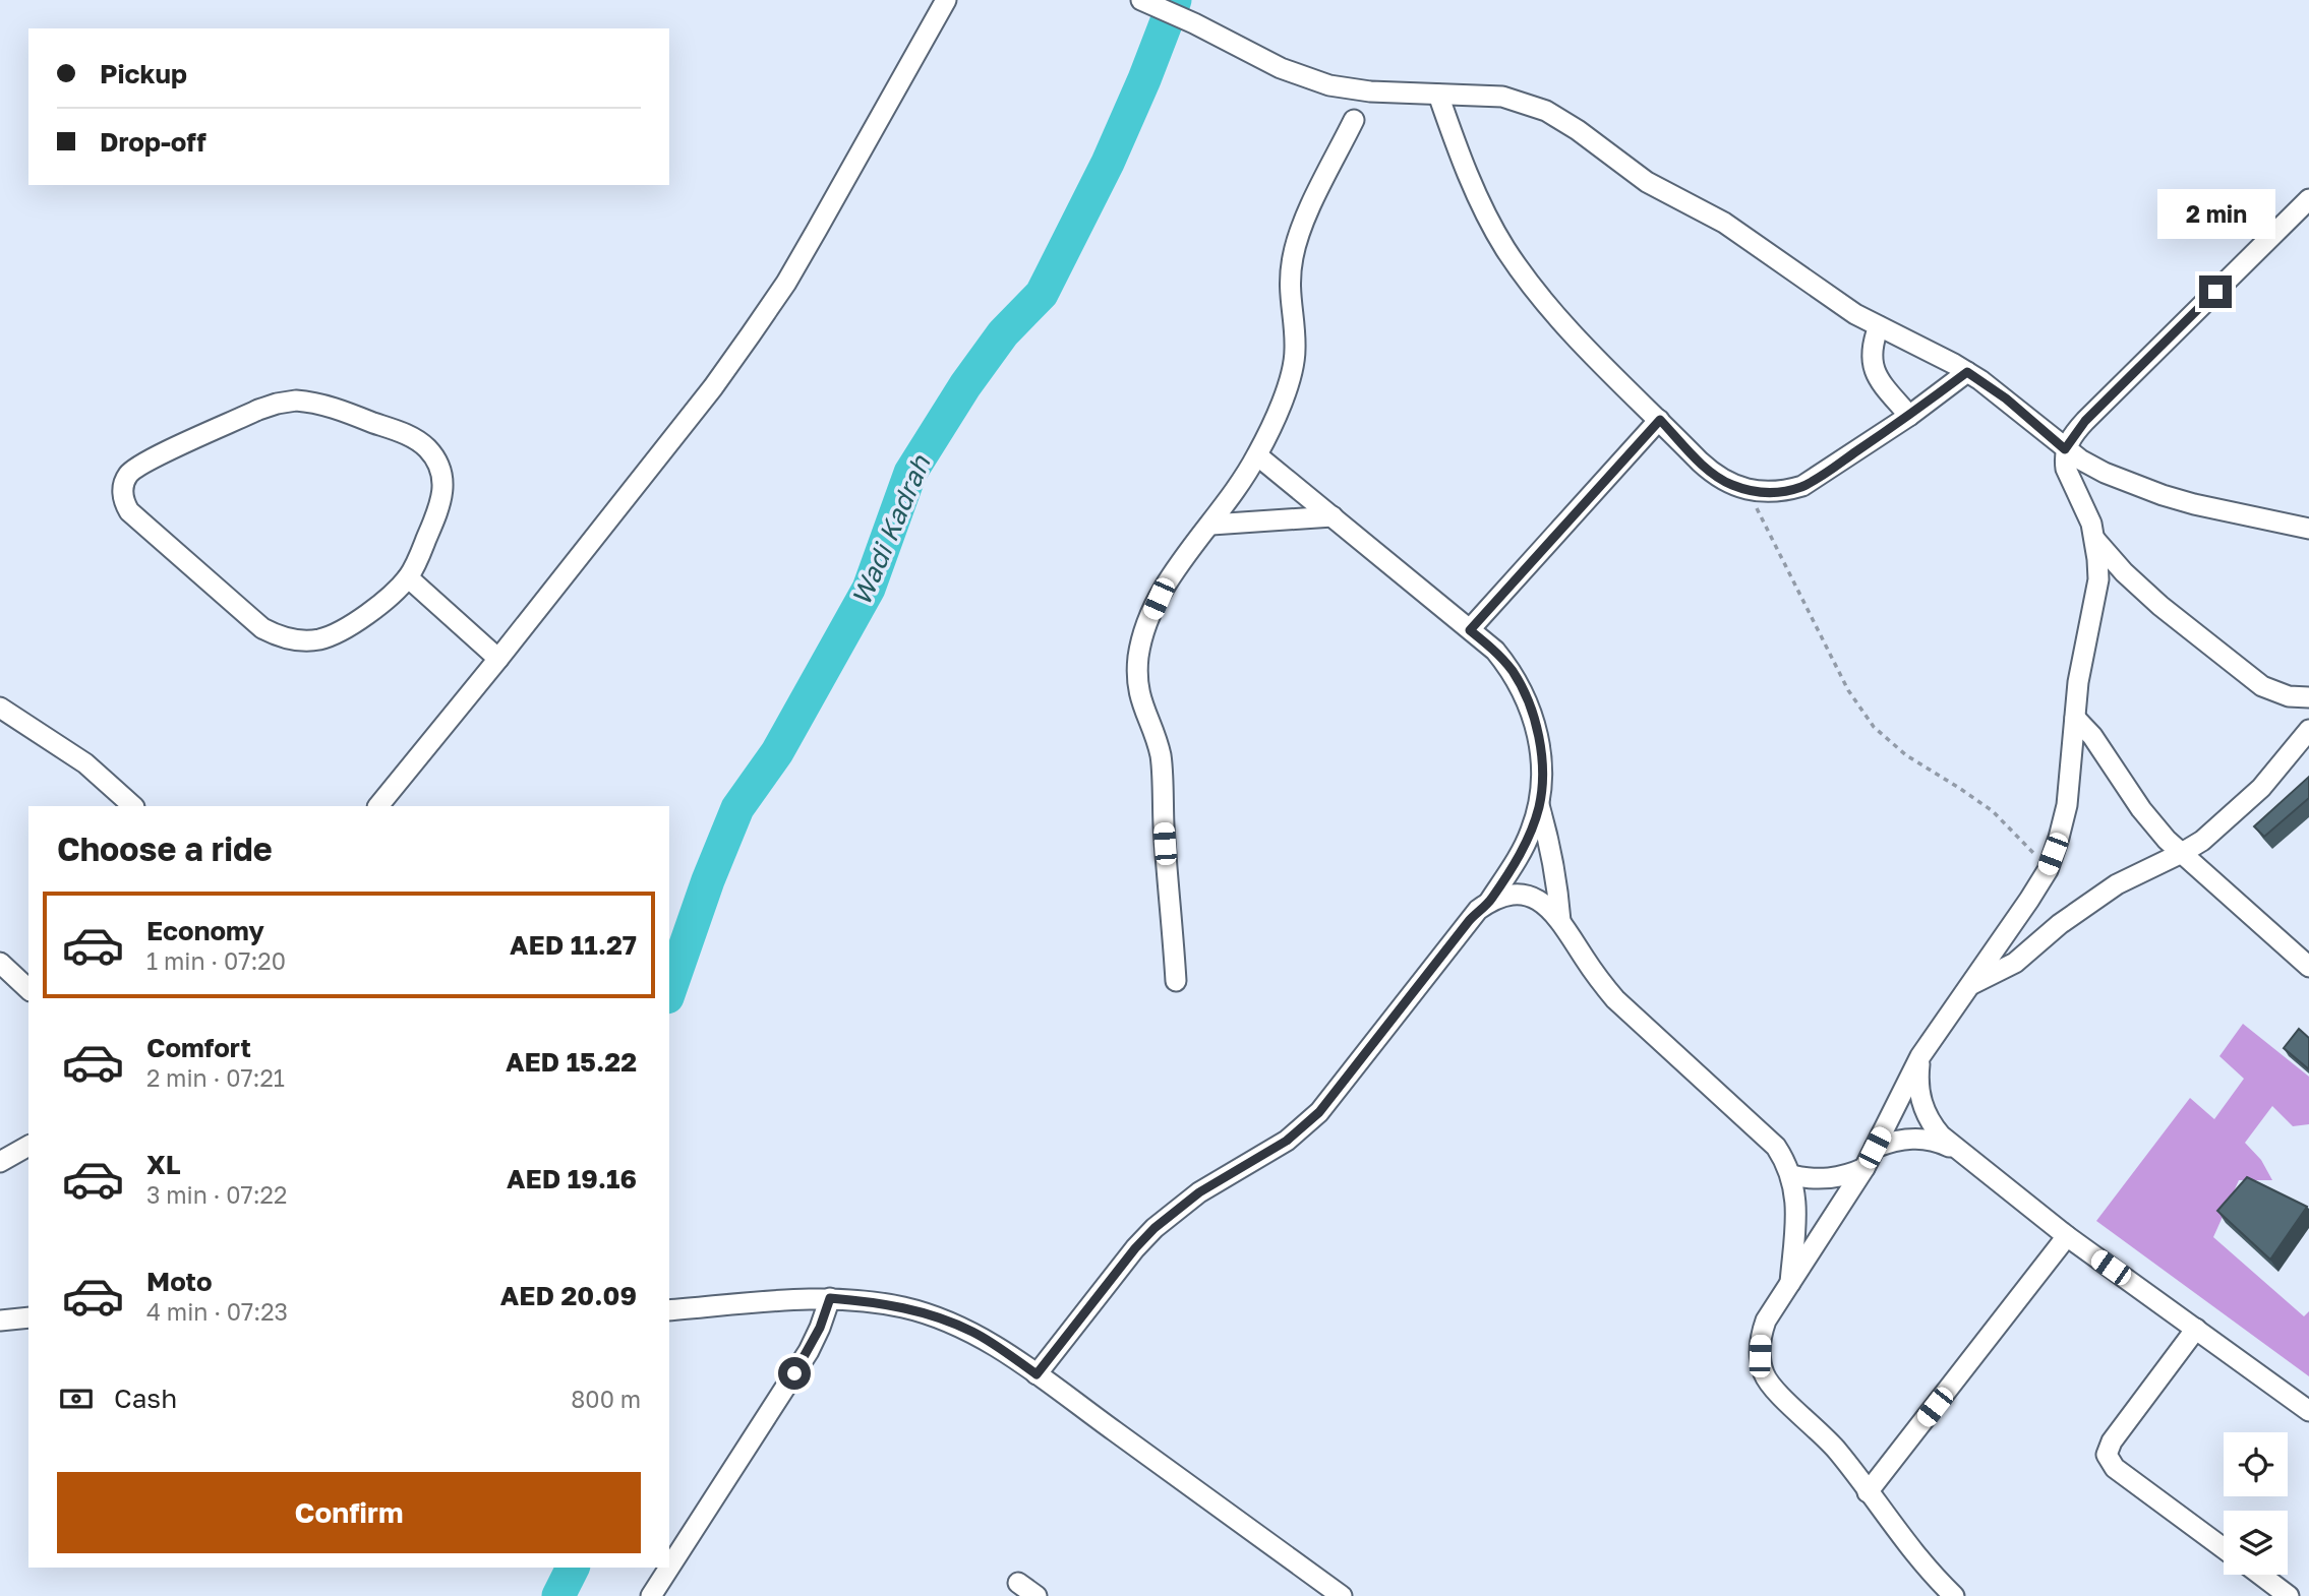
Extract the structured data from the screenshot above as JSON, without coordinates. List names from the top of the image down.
{
  "water": ["Wadi Kadrah"],
  "page": {
    "banner": ["Pickup", "Drop-off"],
    "bubble": "2 min",
    "heading": "Choose a ride",
    "list": [
      {
        "name": "Economy",
        "note": "1 min · 07:20",
        "value": "AED 11.27"
      },
      {
        "name": "Comfort",
        "note": "2 min · 07:21",
        "value": "AED 15.22"
      },
      {
        "name": "XL",
        "note": "3 min · 07:22",
        "value": "AED 19.16"
      },
      {
        "name": "Moto",
        "note": "4 min · 07:23",
        "value": "AED 20.09"
      }
    ],
    "pay": ["Cash", "800 m"],
    "buttons": "Confirm"
  }
}
